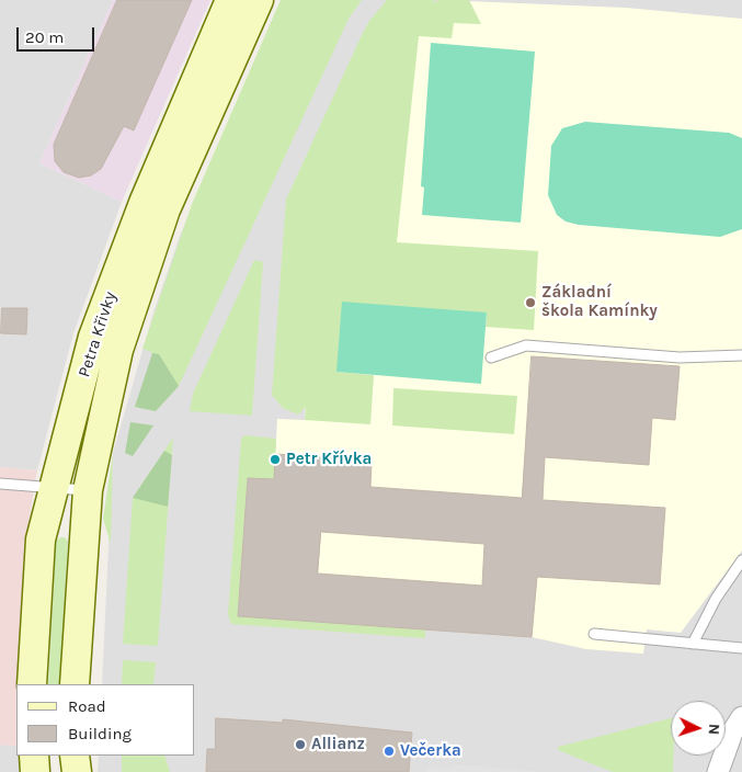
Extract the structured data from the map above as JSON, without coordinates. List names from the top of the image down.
{
  "streets": {
    "street": ["Petra Křivky"]
  },
  "places": [
    "Základní škola Kamínky",
    "Petr Křívka",
    "Allianz",
    "Večerka"
  ],
  "legend": ["Road", "Building"],
  "scale_bar": "20 m",
  "north": "right"
}
